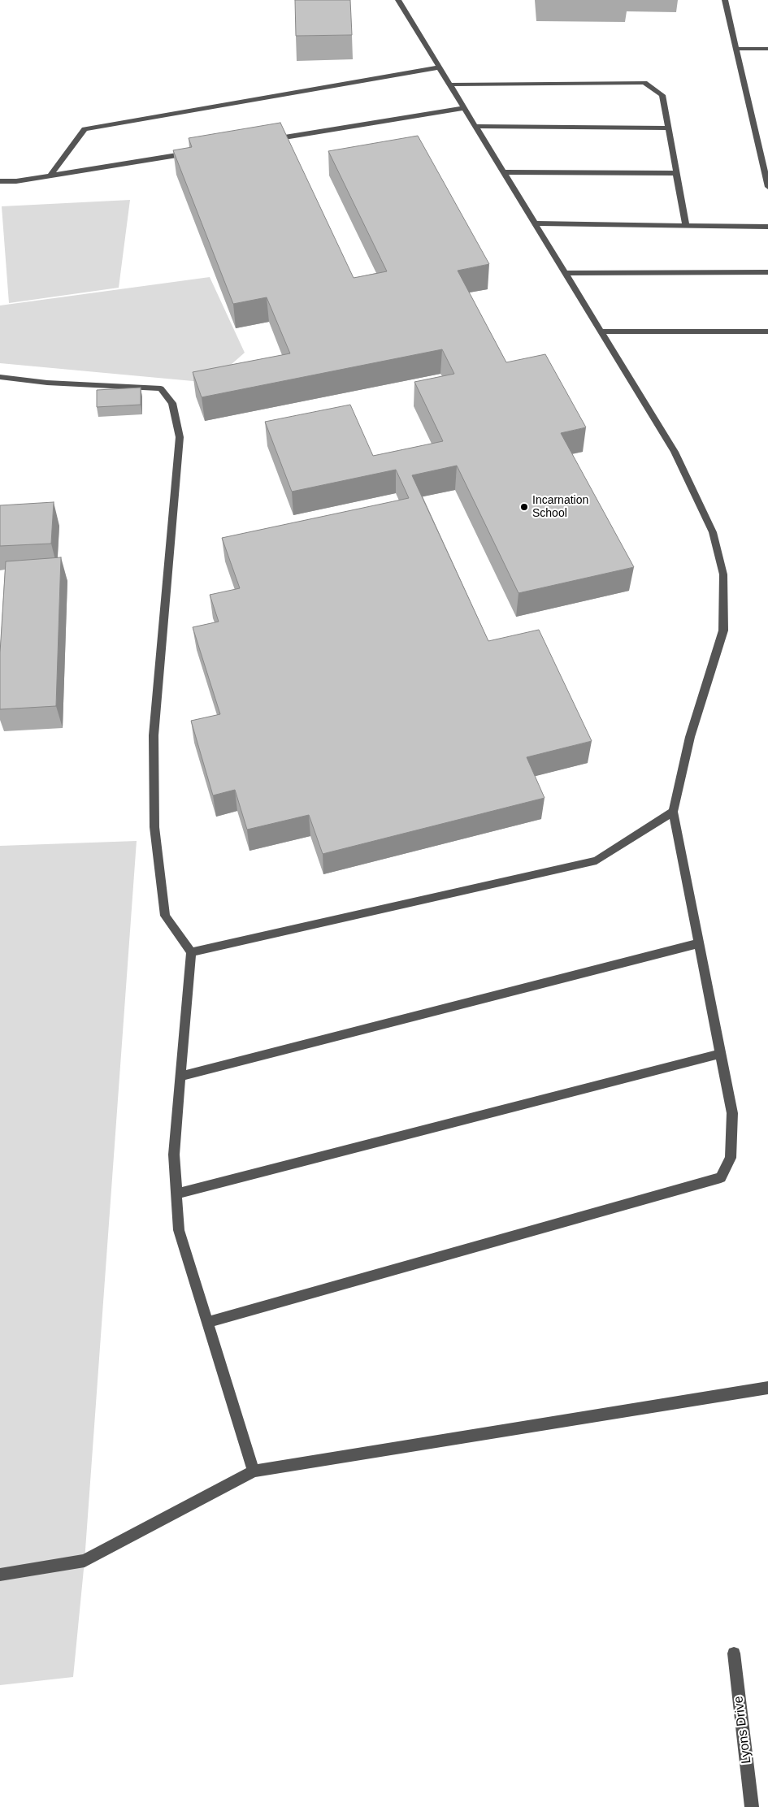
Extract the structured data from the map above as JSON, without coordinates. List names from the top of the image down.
{
  "streets": {
    "street": ["Lyons Drive"]
  },
  "places": ["Incarnation School"]
}
